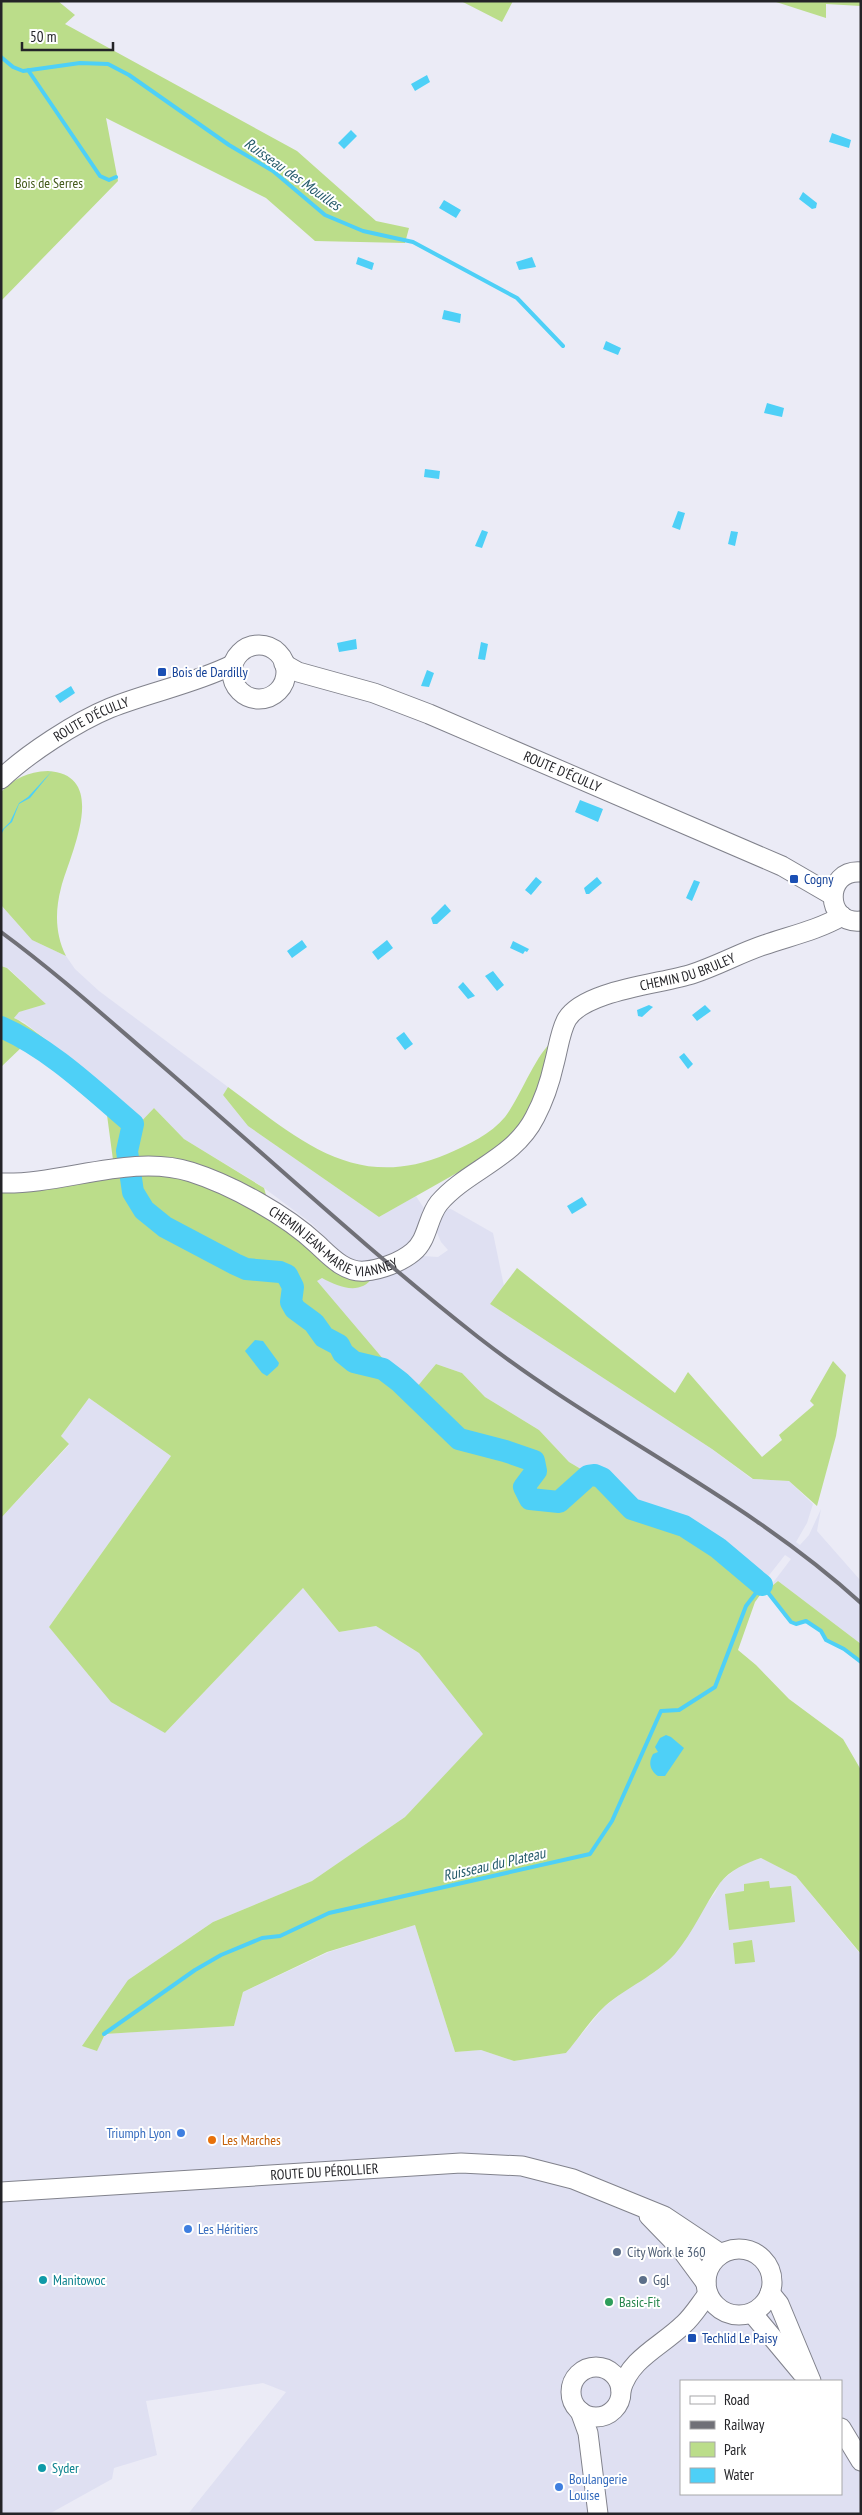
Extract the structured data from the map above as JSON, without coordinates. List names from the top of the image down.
{
  "streets": {
    "main road": [
      "ROUTE D'ÉCULLY",
      "CHEMIN DU BRULEY",
      "CHEMIN JEAN-MARIE VIANNEY",
      "ROUTE DU PÉROLLIER"
    ]
  },
  "crossings": [
    ["ROUTE D'ÉCULLY", "CHEMIN DU BRULEY"],
    ["CHEMIN DU BRULEY", "CHEMIN JEAN-MARIE VIANNEY"]
  ],
  "water": ["Ruisseau des Mouilles", "Ruisseau du Plateau"],
  "parks": ["Bois de Serres"],
  "places": {
    "transit": ["Bois de Dardilly", "Cogny", "Techlid Le Paisy"],
    "other": [
      "Triumph Lyon",
      "Les Marches",
      "Les Héritiers",
      "City Work le 360",
      "Manitowoc",
      "Ggl",
      "Basic-Fit",
      "Syder",
      "Boulangerie Louise"
    ]
  },
  "legend": [
    "Road",
    "Railway",
    "Park",
    "Water"
  ],
  "scale_bar": "50 m"
}
